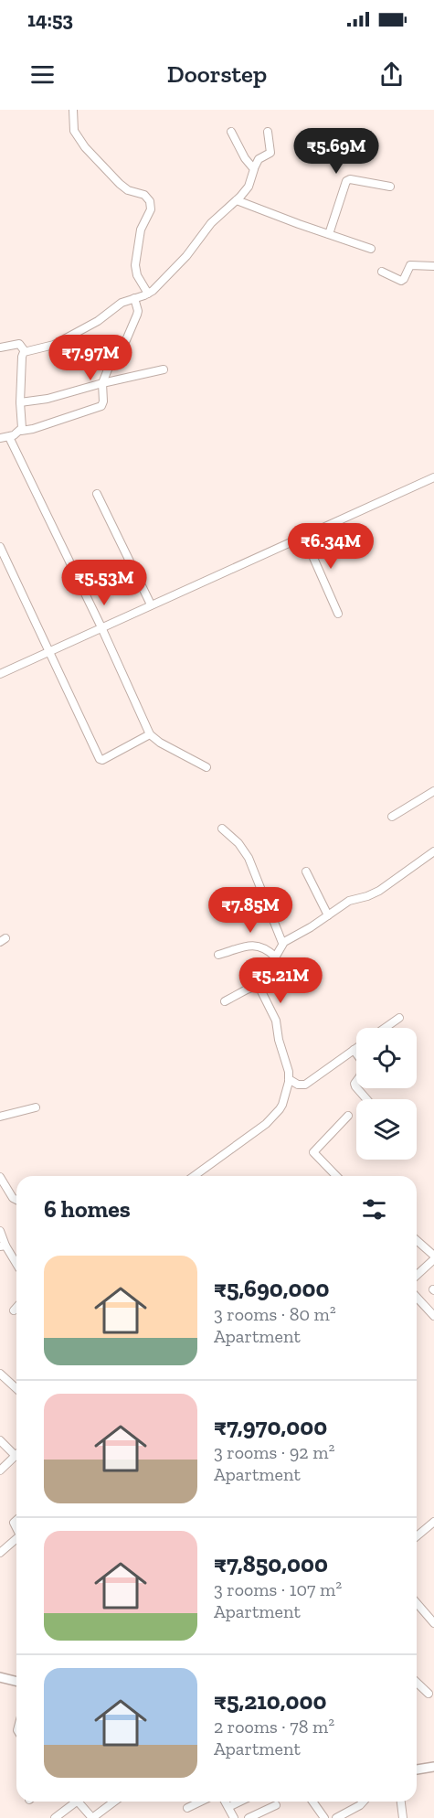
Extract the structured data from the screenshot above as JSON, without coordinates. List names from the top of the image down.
{
  "page": {
    "status": "14:53",
    "header": "Doorstep",
    "price": [
      "₹5.69M",
      "₹7.97M",
      "₹6.34M",
      "₹5.53M",
      "₹7.85M",
      "₹5.21M"
    ],
    "heading": "6 homes",
    "list": [
      {
        "name": "₹5,690,000",
        "note": "3 rooms · 80 m² · Apartment"
      },
      {
        "name": "₹7,970,000",
        "note": "3 rooms · 92 m² · Apartment"
      },
      {
        "name": "₹7,850,000",
        "note": "3 rooms · 107 m² · Apartment"
      },
      {
        "name": "₹5,210,000",
        "note": "2 rooms · 78 m² · Apartment"
      }
    ]
  }
}
